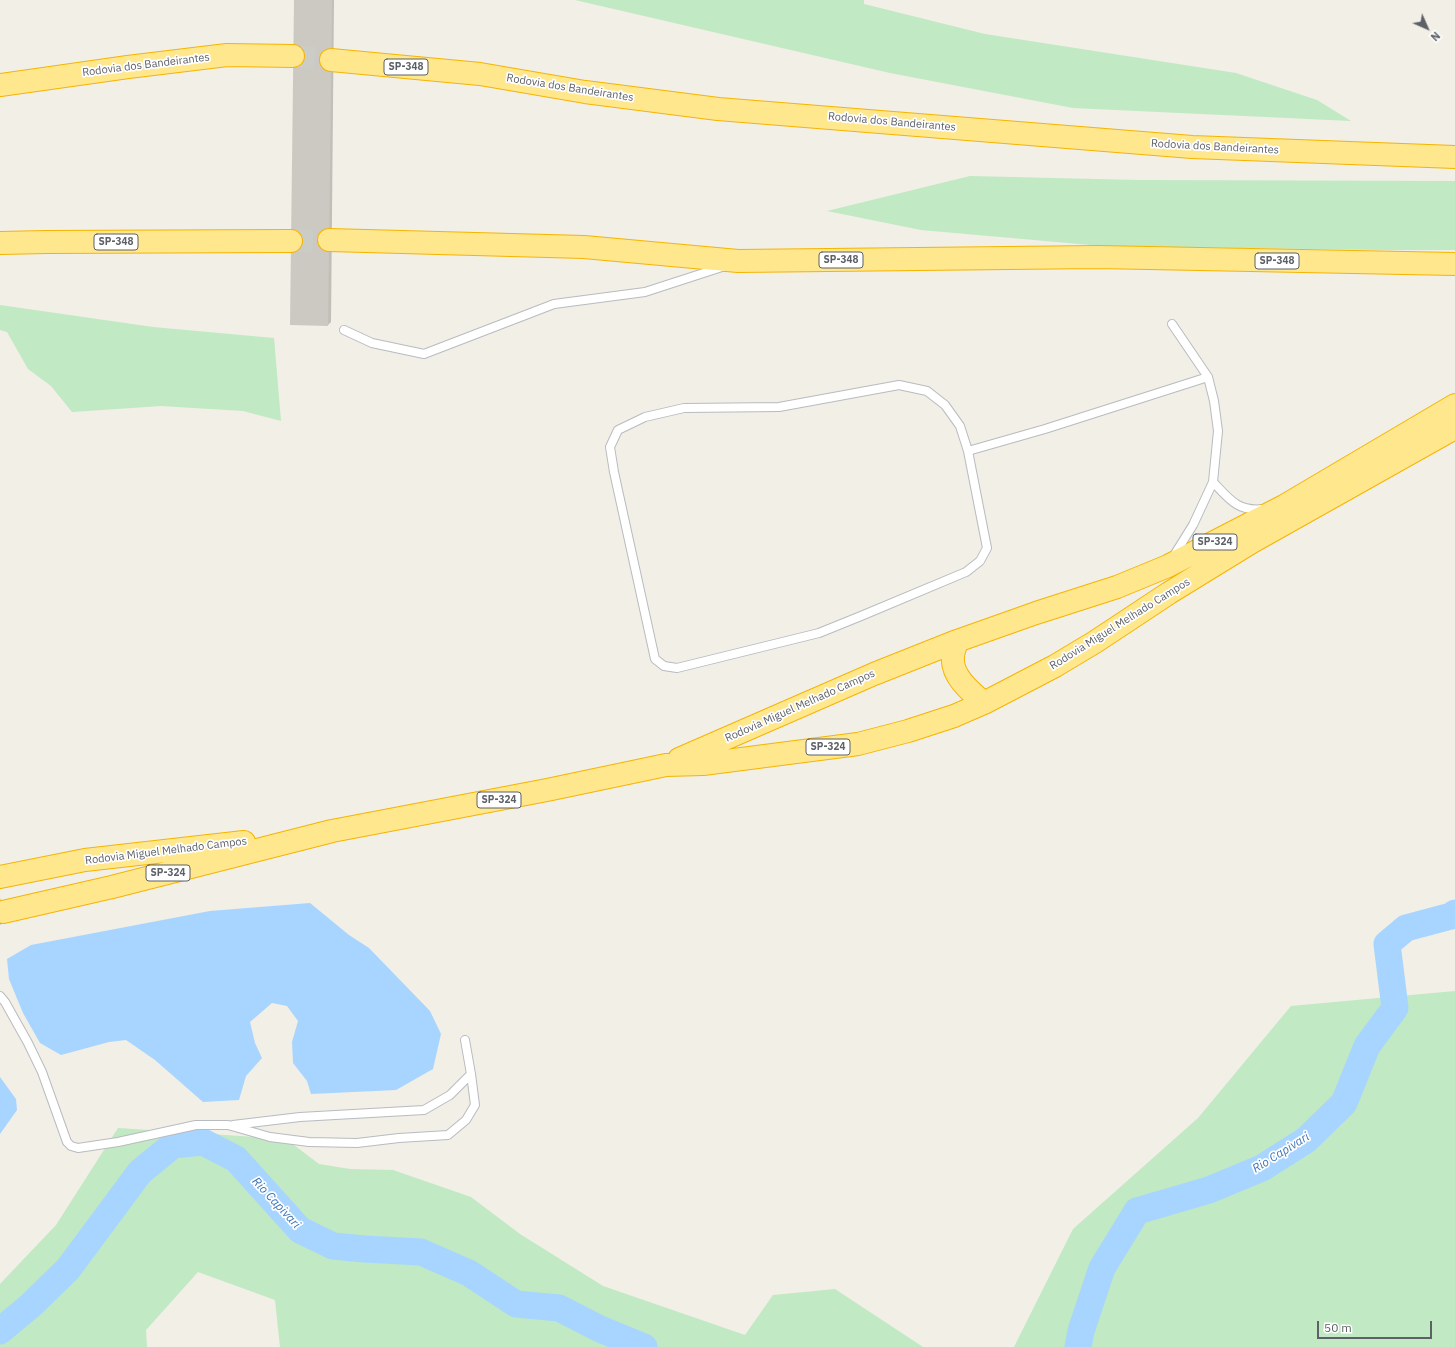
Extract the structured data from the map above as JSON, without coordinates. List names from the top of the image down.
{
  "streets": {
    "highway": [
      "Rodovia dos Bandeirantes",
      "SP-348",
      "SP-324",
      "Rodovia Miguel Melhado Campos"
    ]
  },
  "water": ["Rio Capivari"],
  "scale_bar": "50 m",
  "north": "bottom right"
}
